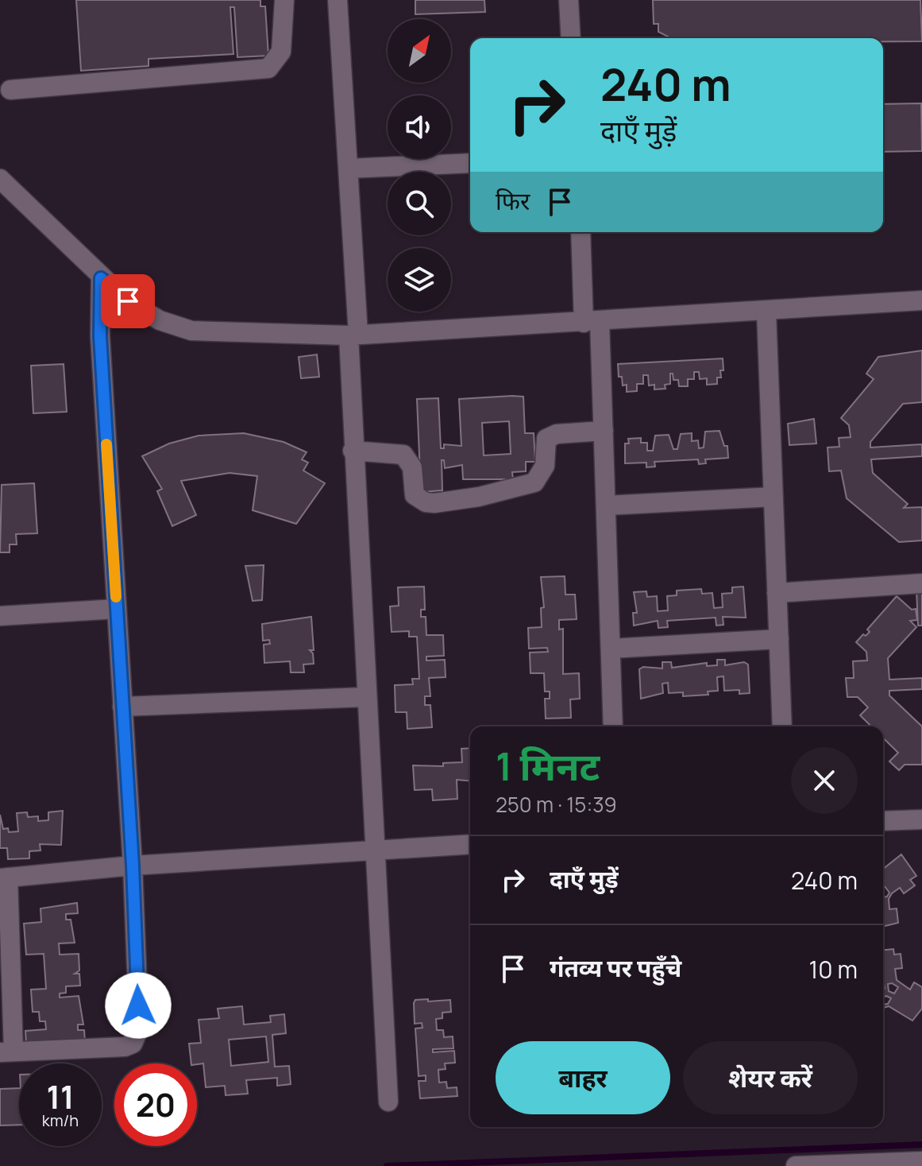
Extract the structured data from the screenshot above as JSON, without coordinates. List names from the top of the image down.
{
  "north": "top right",
  "page": {
    "turn": ["240 m", "दाएँ मुड़ें"],
    "then": "फिर",
    "heading": ["1 मिनट", "250 m · 15:39"],
    "list": [
      {
        "name": "दाएँ मुड़ें",
        "value": "240 m"
      },
      {
        "name": "गंतव्य पर पहुँचे",
        "value": "10 m"
      }
    ],
    "buttons": ["बाहर", "शेयर करें"],
    "speed": "11 km/h",
    "limit": "20"
  }
}
